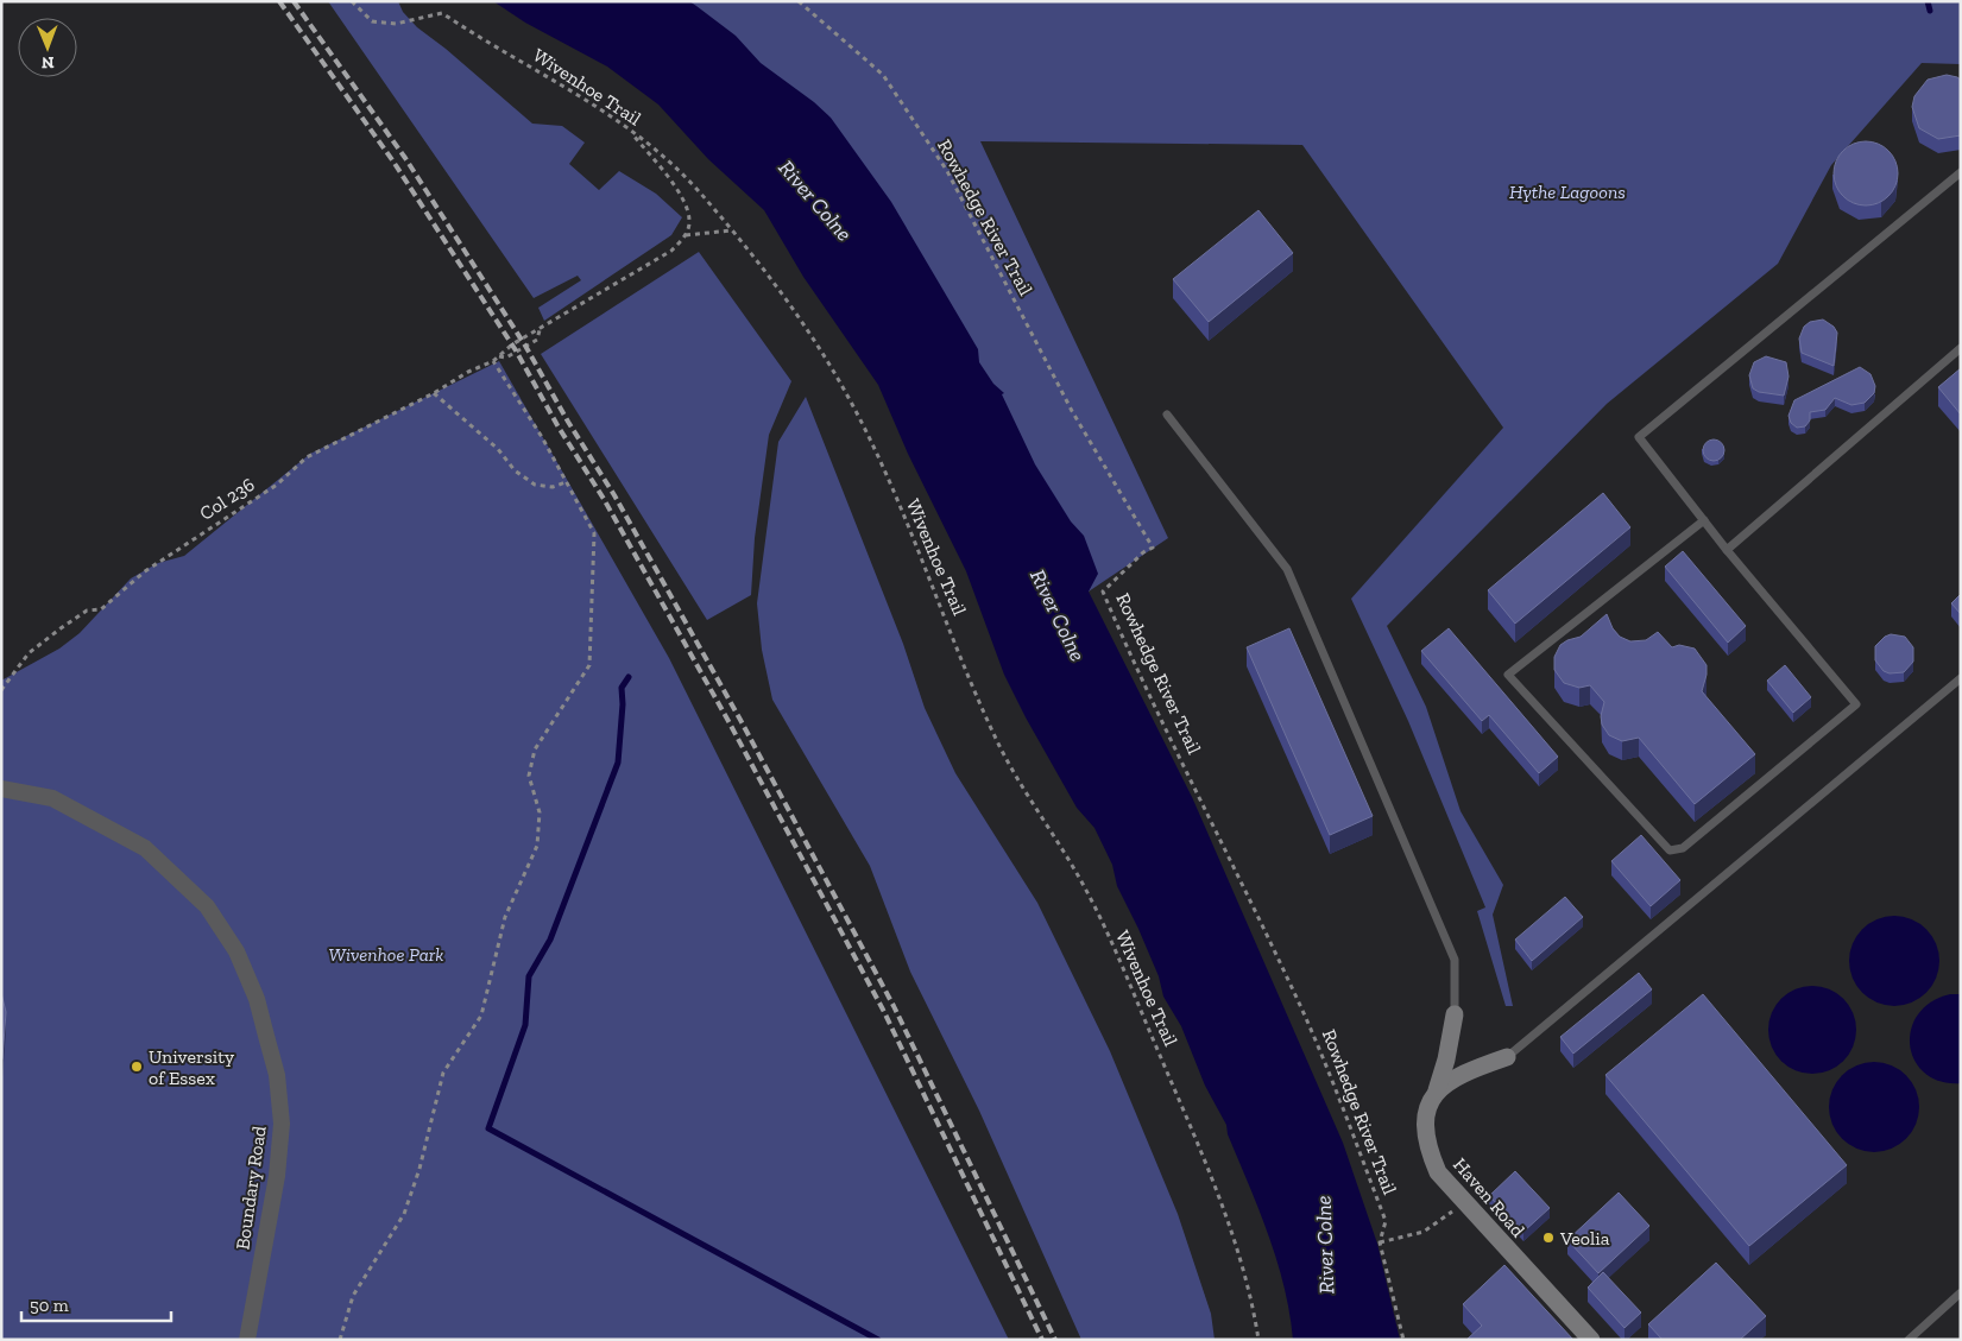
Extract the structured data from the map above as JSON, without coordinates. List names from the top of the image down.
{
  "streets": {
    "street": ["Boundary Road", "Haven Road"],
    "path": ["Wivenhoe Trail", "Rowhedge River Trail", "Col 236"]
  },
  "water": ["River Colne"],
  "parks": ["Hythe Lagoons", "Wivenhoe Park"],
  "places": ["University of Essex", "Veolia"],
  "scale_bar": "50 m",
  "north": "bottom"
}
